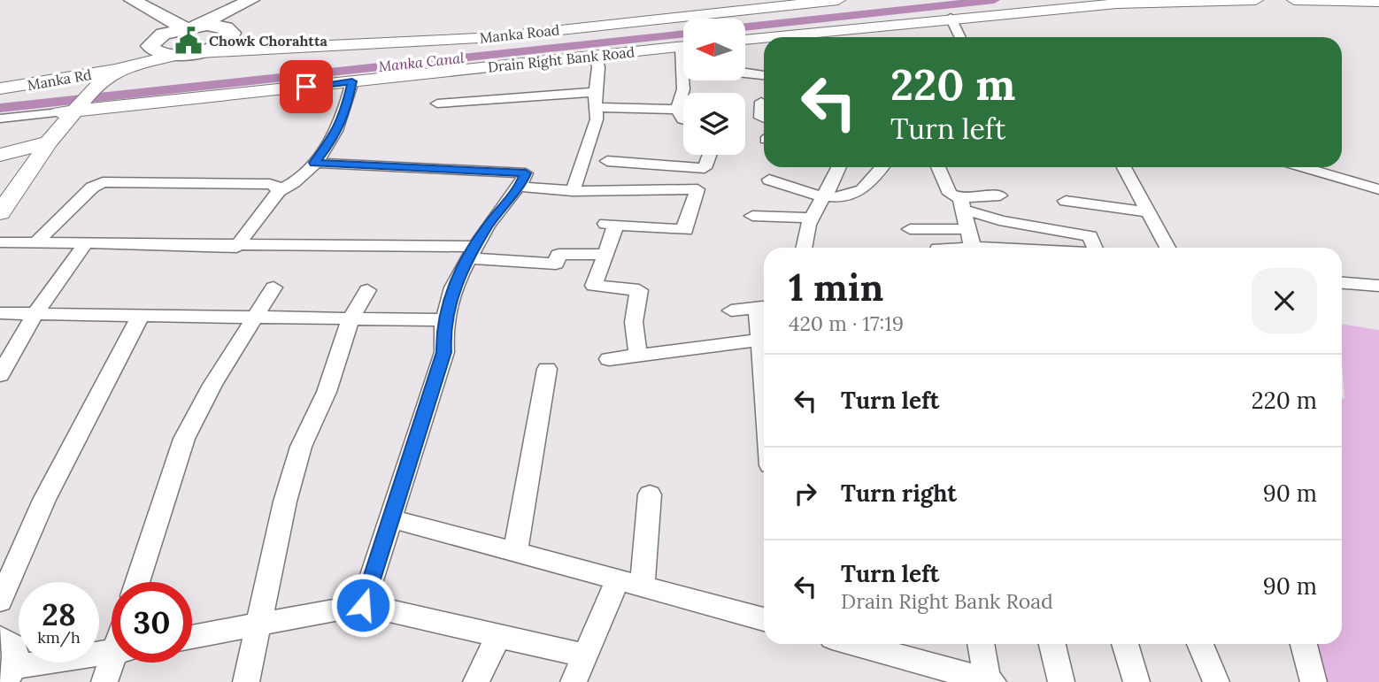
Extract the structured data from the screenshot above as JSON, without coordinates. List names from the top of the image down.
{
  "streets": {
    "main road": ["Manka Road", "Drain Right Bank Road", "Manka Rd"]
  },
  "water": ["Manka Canal"],
  "places": {
    "public building": ["Chowk Chorahtta"]
  },
  "north": "left",
  "page": {
    "turn": ["220 m", "Turn left"],
    "heading": ["1 min", "420 m · 17:19"],
    "list": [
      {
        "name": "Turn left",
        "value": "220 m"
      },
      {
        "name": "Turn right",
        "value": "90 m"
      },
      {
        "name": "Turn left",
        "note": "Drain Right Bank Road",
        "value": "90 m"
      }
    ],
    "speed": "28 km/h",
    "limit": "30"
  }
}
